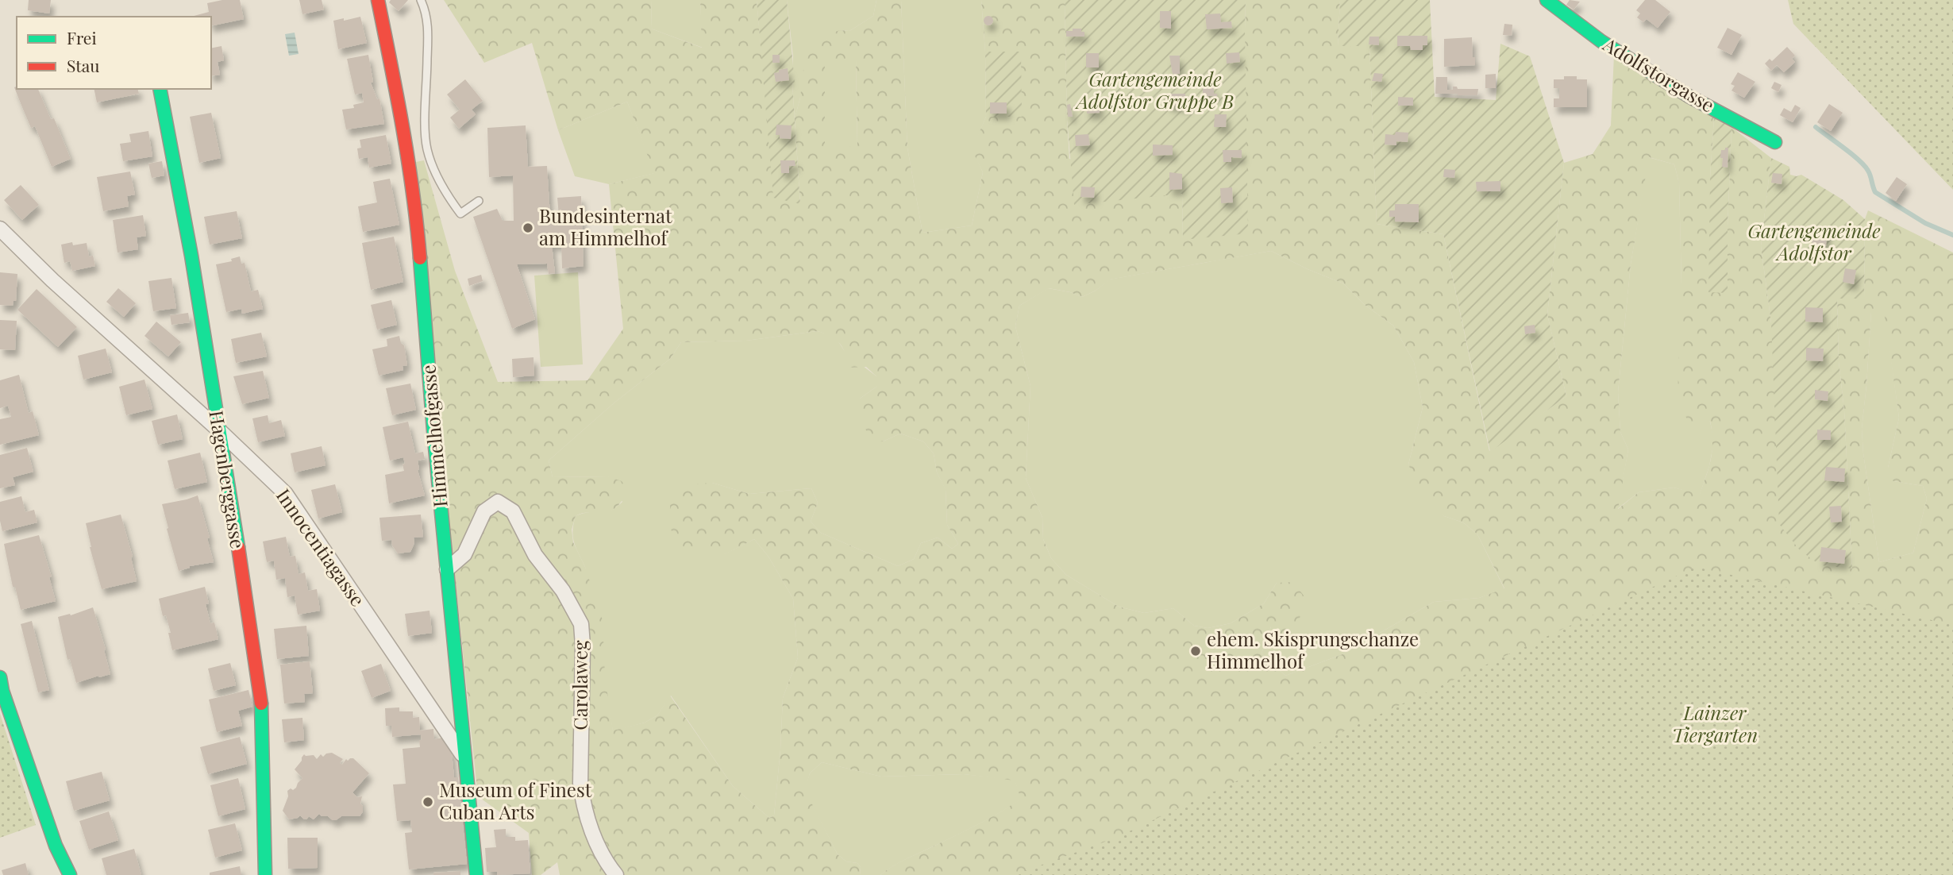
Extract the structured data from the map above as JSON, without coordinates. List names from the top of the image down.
{
  "streets": {
    "street": [
      "Adolfstorgasse",
      "Himmelhofgasse",
      "Hagenberggasse",
      "Innocentiagasse",
      "Carolaweg"
    ]
  },
  "crossings": [
    ["Himmelhofgasse", "Innocentiagasse"],
    ["Himmelhofgasse", "Carolaweg"],
    ["Hagenberggasse", "Innocentiagasse"]
  ],
  "parks": ["Gartengemeinde Adolfstor Gruppe B", "Gartengemeinde Adolfstor", "Lainzer Tiergarten"],
  "places": ["Bundesinternat am Himmelhof", "ehem. Skisprungschanze Himmelhof", "Museum of Finest Cuban Arts"],
  "legend": ["Frei", "Stau"]
}
